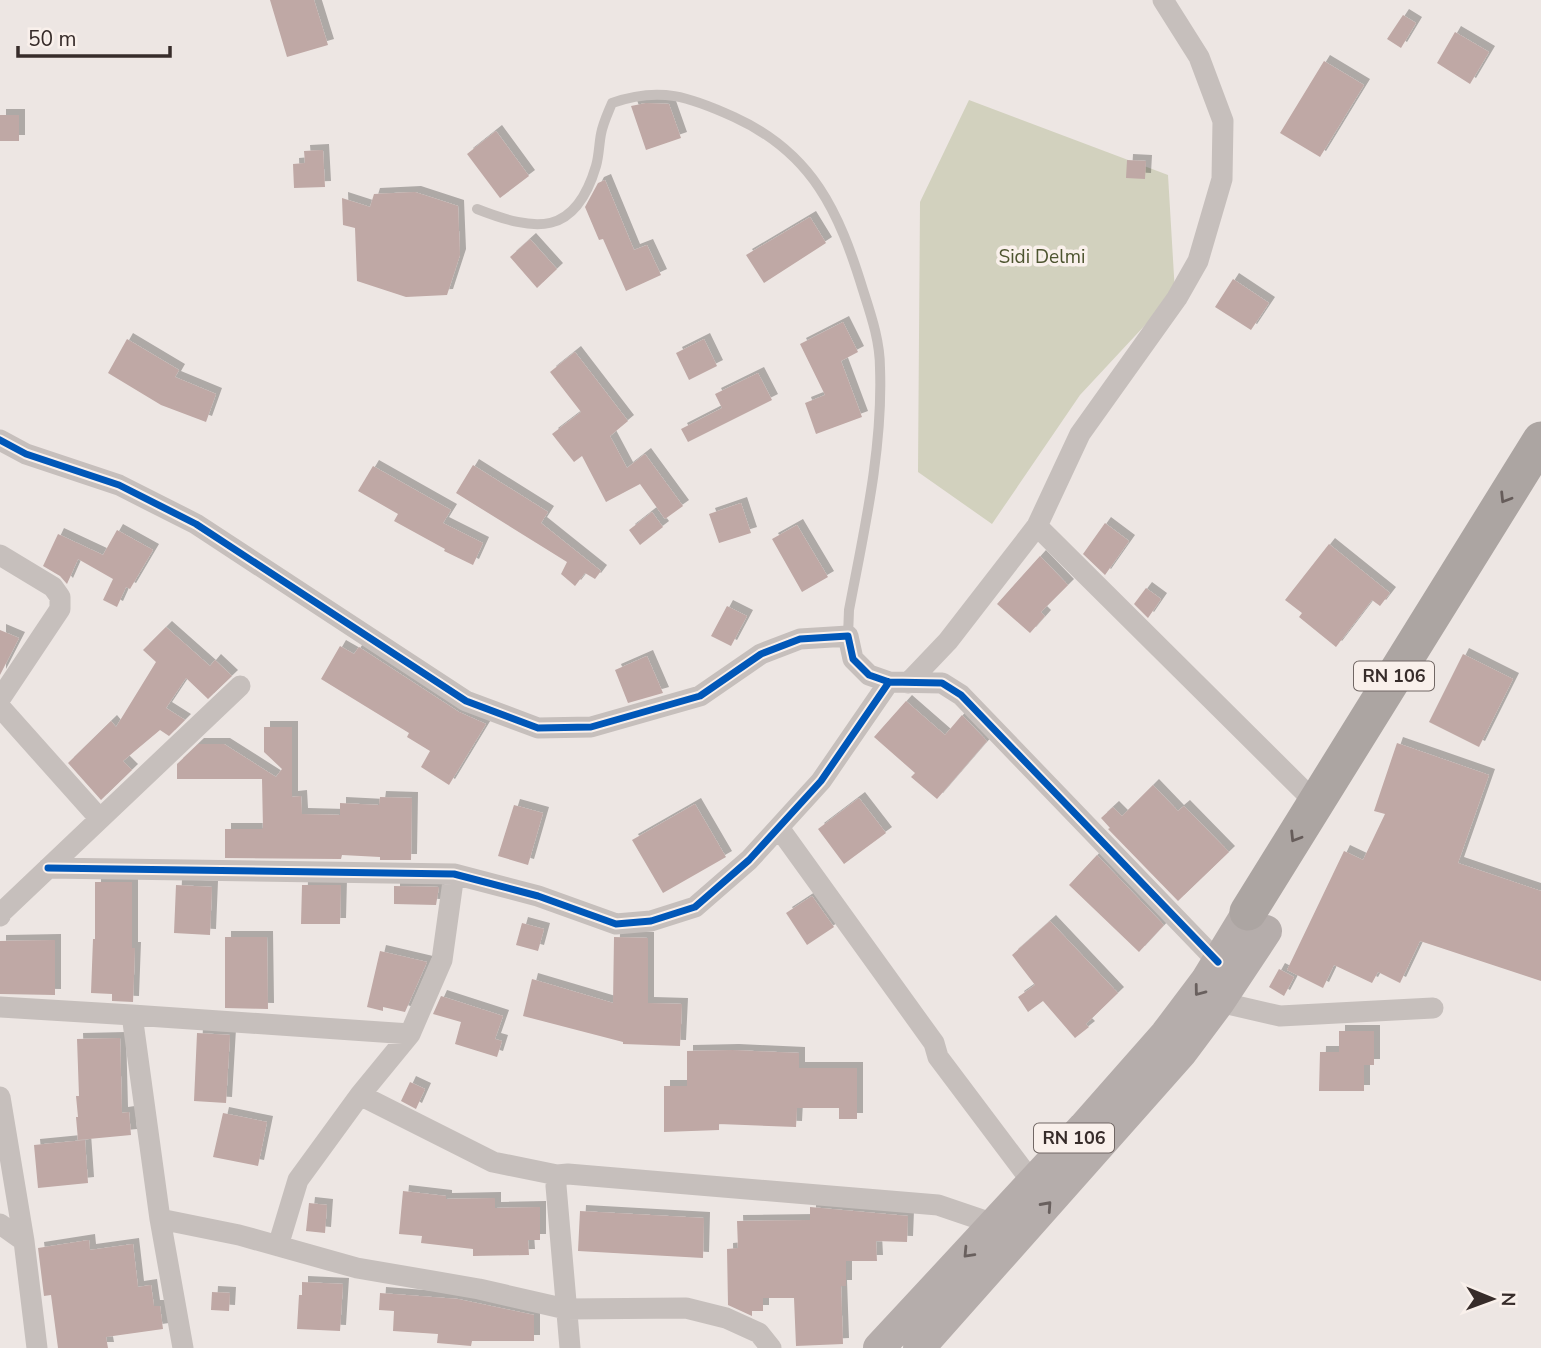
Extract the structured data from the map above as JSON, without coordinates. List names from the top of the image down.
{
  "streets": {
    "highway": ["RN 106"]
  },
  "parks": ["Sidi Delmi"],
  "scale_bar": "50 m",
  "north": "right"
}
